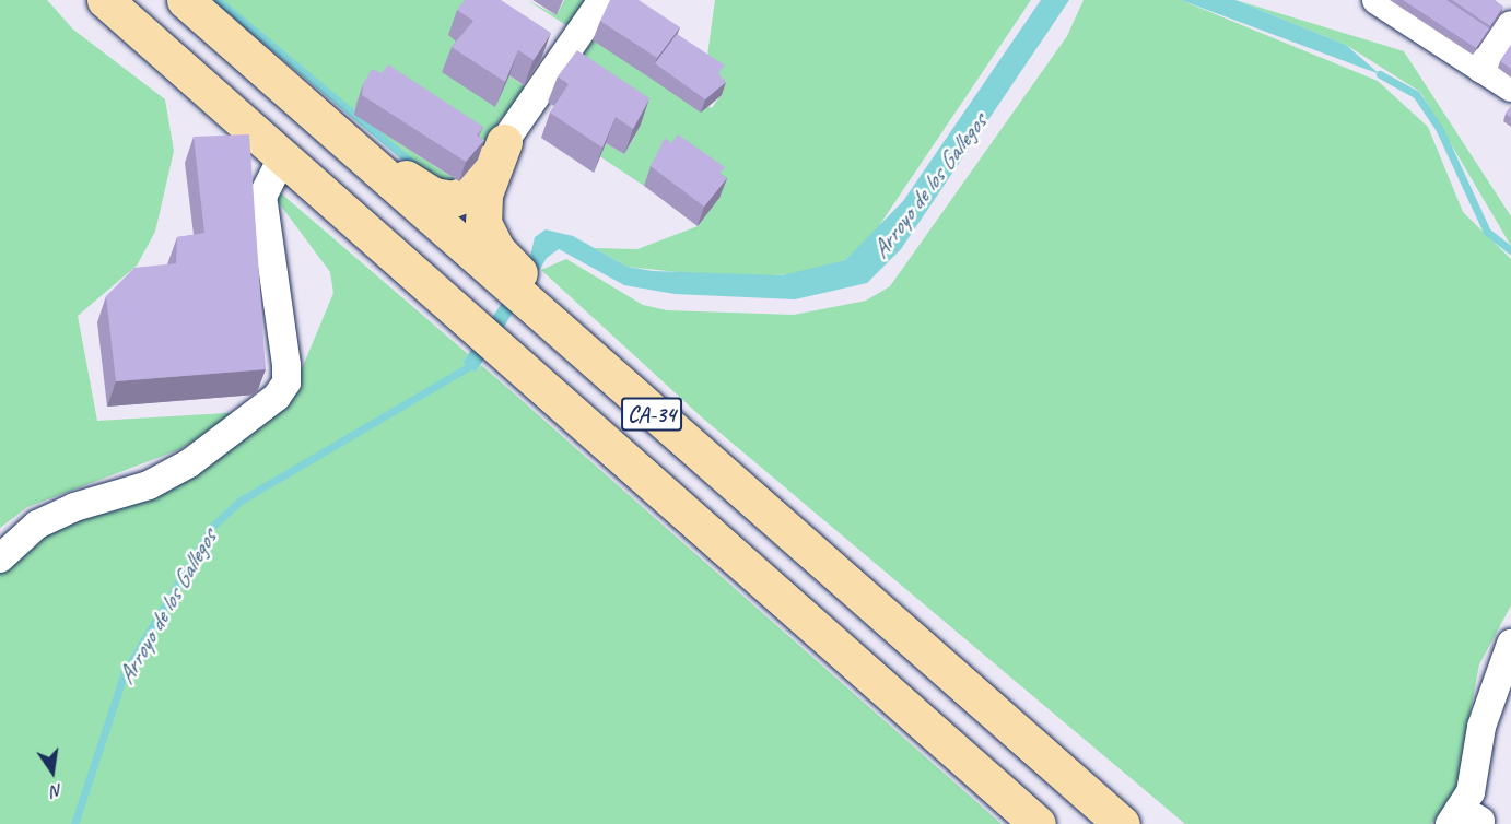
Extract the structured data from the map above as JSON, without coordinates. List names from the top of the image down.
{
  "streets": {
    "highway": ["CA-34"]
  },
  "water": ["Arroyo de los Gallegos"],
  "north": "bottom"
}
